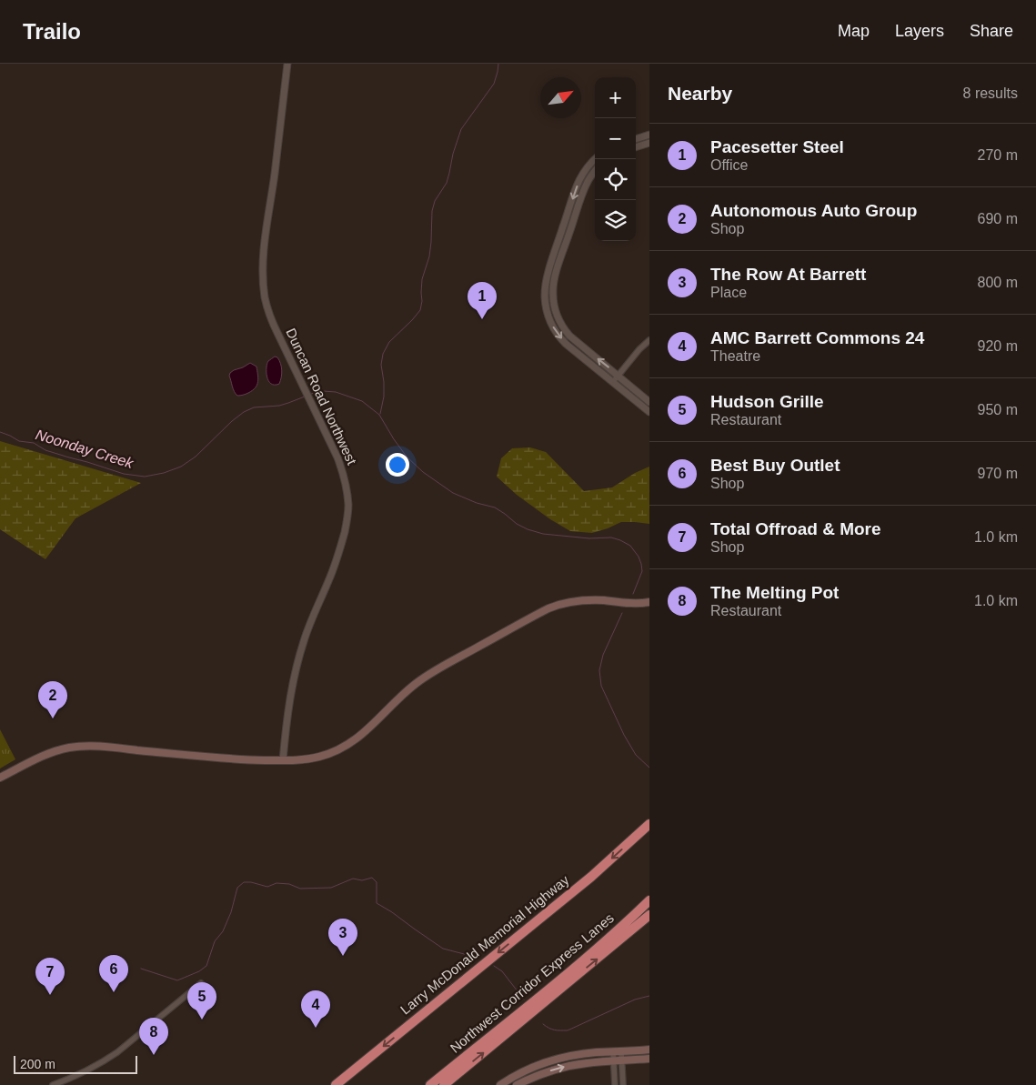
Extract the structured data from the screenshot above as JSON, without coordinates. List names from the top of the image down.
{
  "streets": {
    "highway": ["Larry McDonald Memorial Highway", "Northwest Corridor Express Lanes"],
    "street": ["Duncan Road Northwest"]
  },
  "water": ["Noonday Creek"],
  "scale_bar": "200 m",
  "north": "top right",
  "page": {
    "header": "Trailo",
    "nav": ["Map", "Layers", "Share"],
    "heading": ["Nearby", "8 results"],
    "map_buttons": ["+", "−"],
    "list": [
      {
        "mark": "1",
        "name": "Pacesetter Steel",
        "note": "Office",
        "value": "270 m"
      },
      {
        "mark": "2",
        "name": "Autonomous Auto Group",
        "note": "Shop",
        "value": "690 m"
      },
      {
        "mark": "3",
        "name": "The Row At Barrett",
        "note": "Place",
        "value": "800 m"
      },
      {
        "mark": "4",
        "name": "AMC Barrett Commons 24",
        "note": "Theatre",
        "value": "920 m"
      },
      {
        "mark": "5",
        "name": "Hudson Grille",
        "note": "Restaurant",
        "value": "950 m"
      },
      {
        "mark": "6",
        "name": "Best Buy Outlet",
        "note": "Shop",
        "value": "970 m"
      },
      {
        "mark": "7",
        "name": "Total Offroad & More",
        "note": "Shop",
        "value": "1.0 km"
      },
      {
        "mark": "8",
        "name": "The Melting Pot",
        "note": "Restaurant",
        "value": "1.0 km"
      }
    ],
    "pins": [
      "1",
      "2",
      "3",
      "6",
      "7",
      "5",
      "4",
      "8"
    ],
    "scale": "200 m"
  }
}
